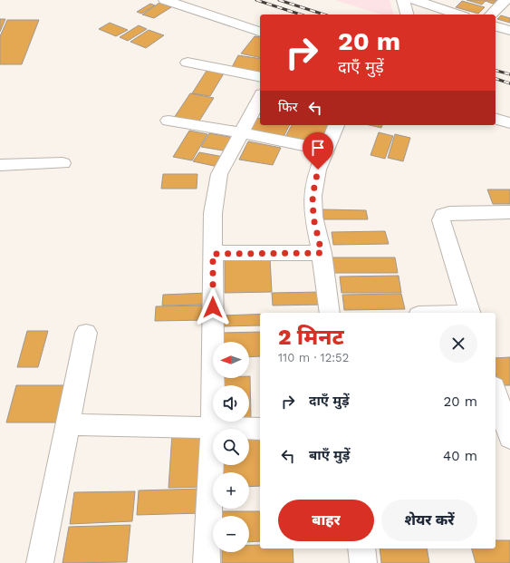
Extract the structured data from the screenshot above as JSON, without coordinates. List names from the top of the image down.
{
  "north": "left",
  "page": {
    "turn": ["20 m", "दाएँ मुड़ें"],
    "then": "फिर",
    "heading": ["2 मिनट", "110 m · 12:52"],
    "map_buttons": ["+", "−"],
    "list": [
      {
        "name": "दाएँ मुड़ें",
        "value": "20 m"
      },
      {
        "name": "बाएँ मुड़ें",
        "value": "40 m"
      }
    ],
    "buttons": ["बाहर", "शेयर करें"]
  }
}
